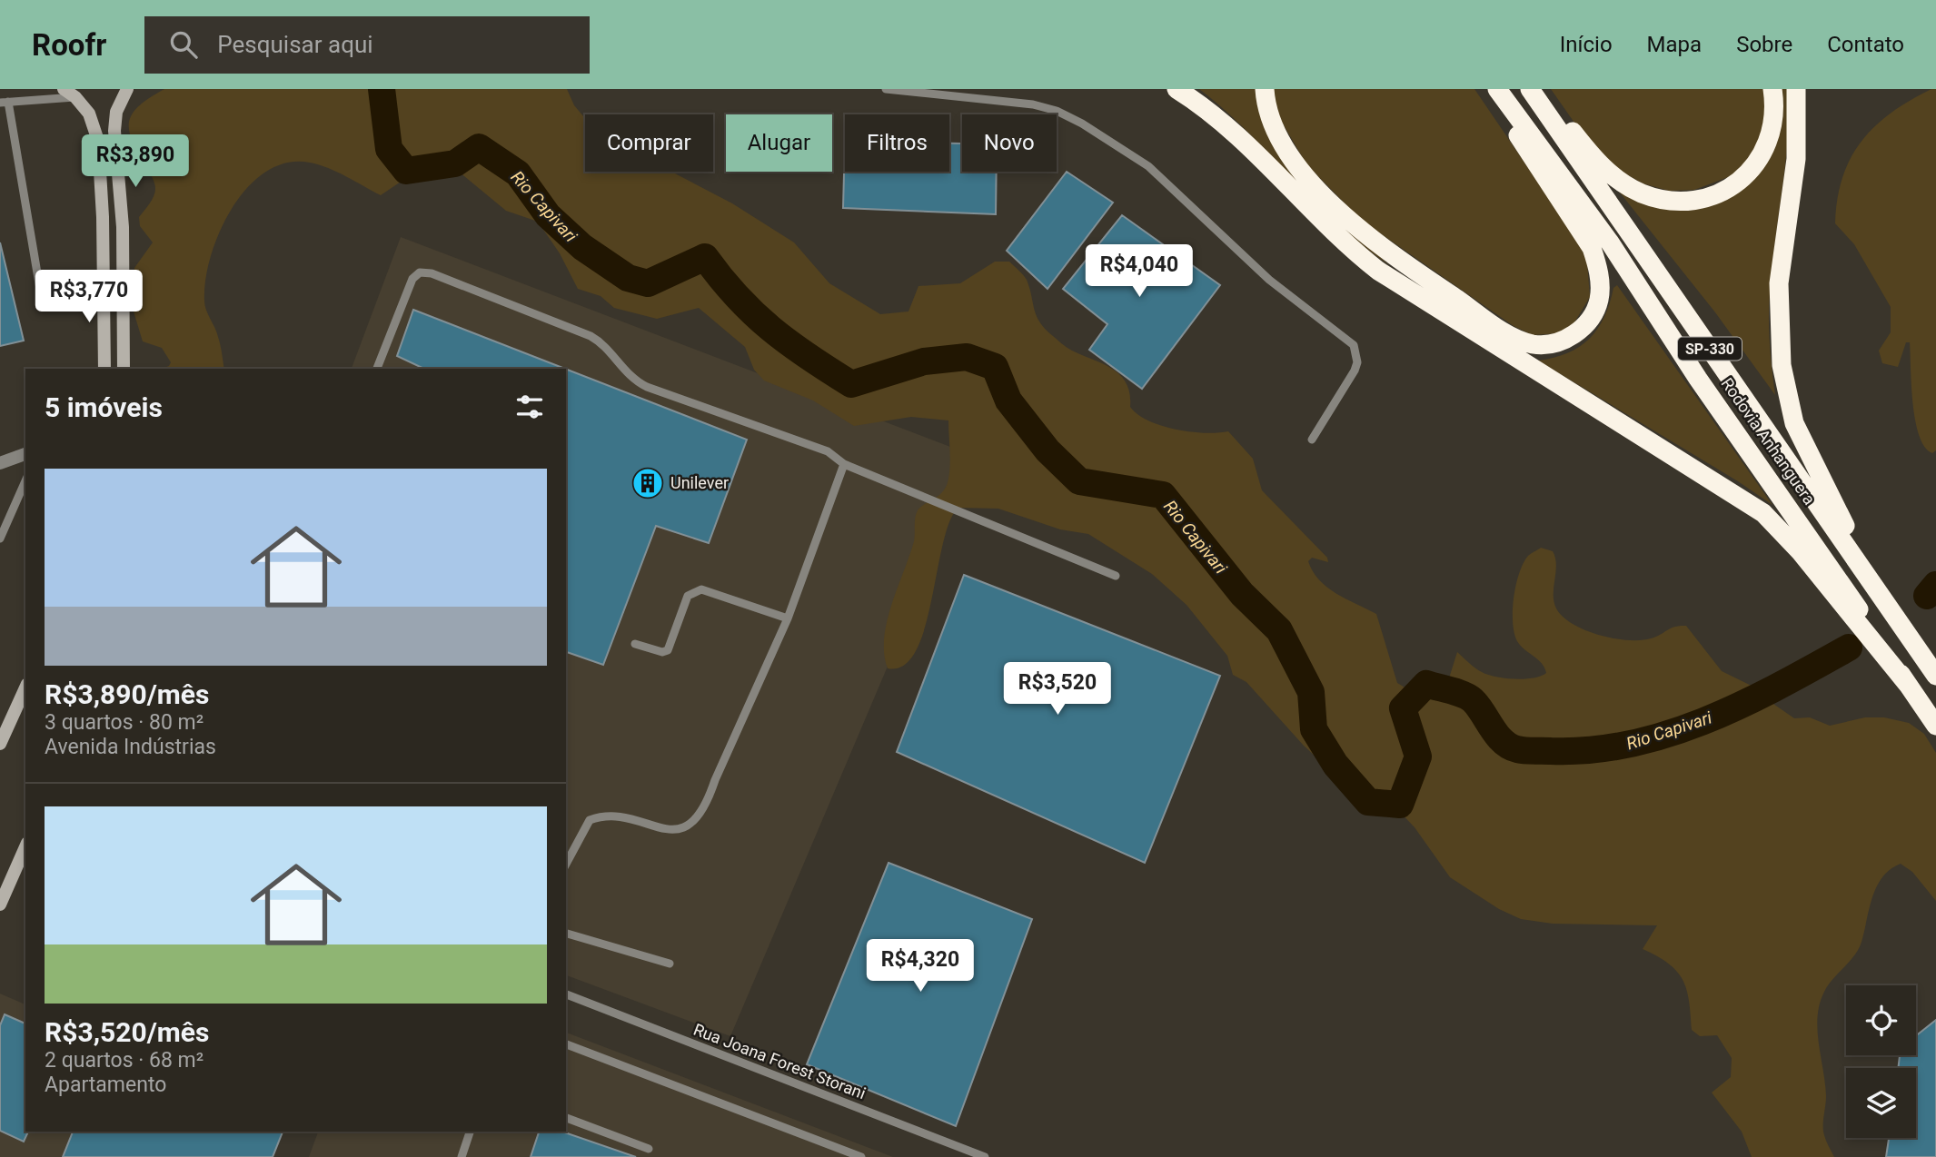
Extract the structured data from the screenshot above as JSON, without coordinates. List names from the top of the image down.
{
  "streets": {
    "highway": ["SP-330", "Rodovia Anhanguera"],
    "lane": ["Rua Joana Forest Storani"]
  },
  "water": ["Rio Capivari"],
  "places": {
    "building": ["Unilever"]
  },
  "page": {
    "header": "Roofr",
    "search": "Pesquisar aqui",
    "nav": [
      "Início",
      "Mapa",
      "Sobre",
      "Contato"
    ],
    "chip": [
      "Comprar",
      "Alugar",
      "Filtros",
      "Novo"
    ],
    "price": [
      "R$3,890",
      "R$4,040",
      "R$3,770",
      "R$3,520",
      "R$4,320"
    ],
    "heading": "5 imóveis",
    "list": [
      {
        "name": "R$3,890/mês",
        "note": "3 quartos · 80 m² · Avenida Indústrias"
      },
      {
        "name": "R$3,520/mês",
        "note": "2 quartos · 68 m² · Apartamento"
      }
    ]
  }
}
